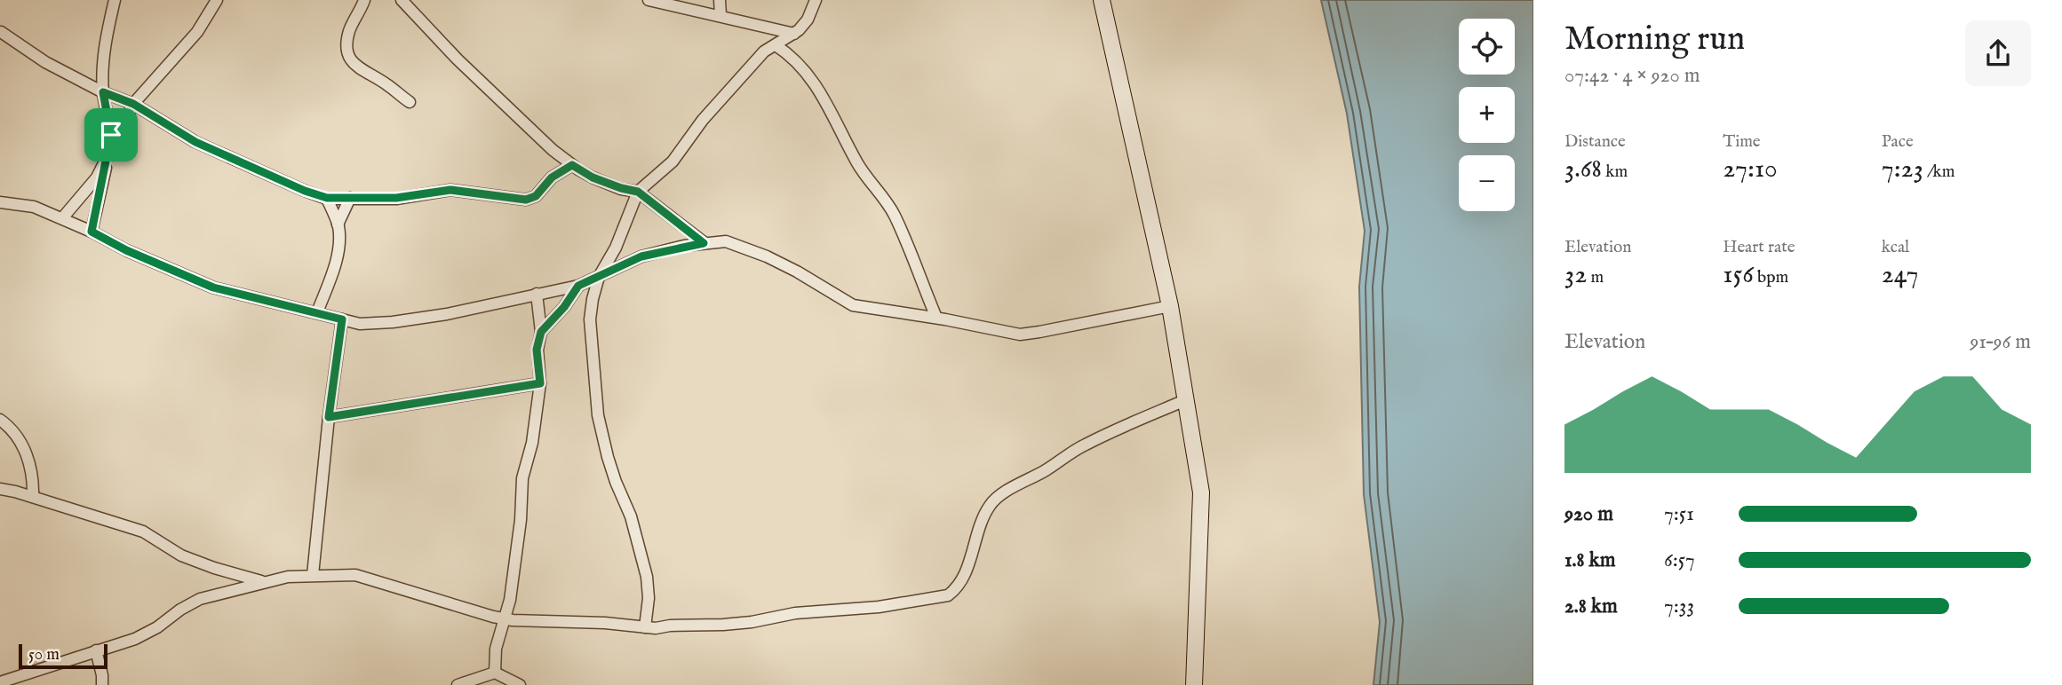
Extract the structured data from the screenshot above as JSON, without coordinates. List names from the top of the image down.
{
  "scale_bar": "50 m",
  "page": {
    "heading": ["Morning run", "07:42 · 4 × 920 m"],
    "map_buttons": ["+", "−"],
    "stats": [
      ["Distance", "3.68 km"],
      ["Time", "27:10"],
      ["Pace", "7:23 /km"],
      ["Elevation", "32 m"],
      ["Heart rate", "156 bpm"],
      ["kcal", "247"]
    ],
    "chart": ["Elevation", "91–96 m"],
    "list": [
      {
        "name": "920 m",
        "note": "7:51"
      },
      {
        "name": "1.8 km",
        "note": "6:57"
      },
      {
        "name": "2.8 km",
        "note": "7:33"
      }
    ],
    "scale": "50 m"
  }
}
